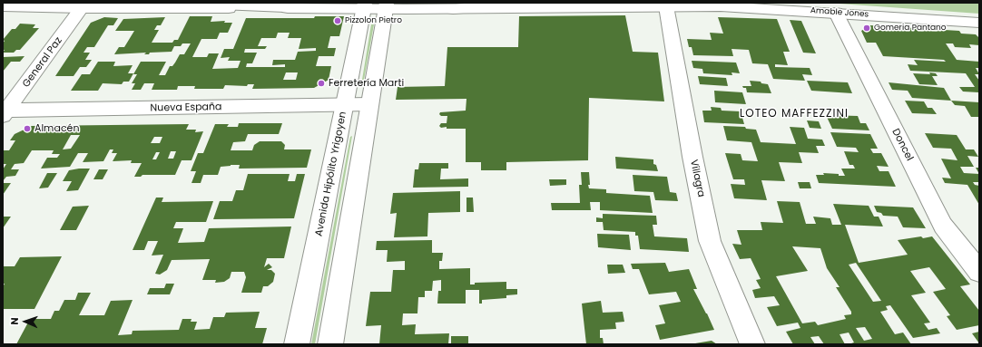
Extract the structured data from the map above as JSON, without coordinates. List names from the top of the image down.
{
  "streets": {
    "main road": [
      "Amable Jones",
      "General Paz",
      "Nueva España",
      "Doncel",
      "Avenida Hipólito Yrigoyen",
      "Villagra"
    ]
  },
  "crossings": [
    ["Amable Jones", "General Paz"],
    ["Amable Jones", "Doncel"],
    ["Amable Jones", "Avenida Hipólito Yrigoyen"],
    ["Amable Jones", "Villagra"],
    ["General Paz", "Nueva España"],
    ["Nueva España", "Avenida Hipólito Yrigoyen"]
  ],
  "districts": ["LOTEO MAFFEZZINI"],
  "places": [
    "Pizzolon Pietro",
    "Gomeria Pantano",
    "Ferretería Marti",
    "Almacén"
  ],
  "north": "left"
}
